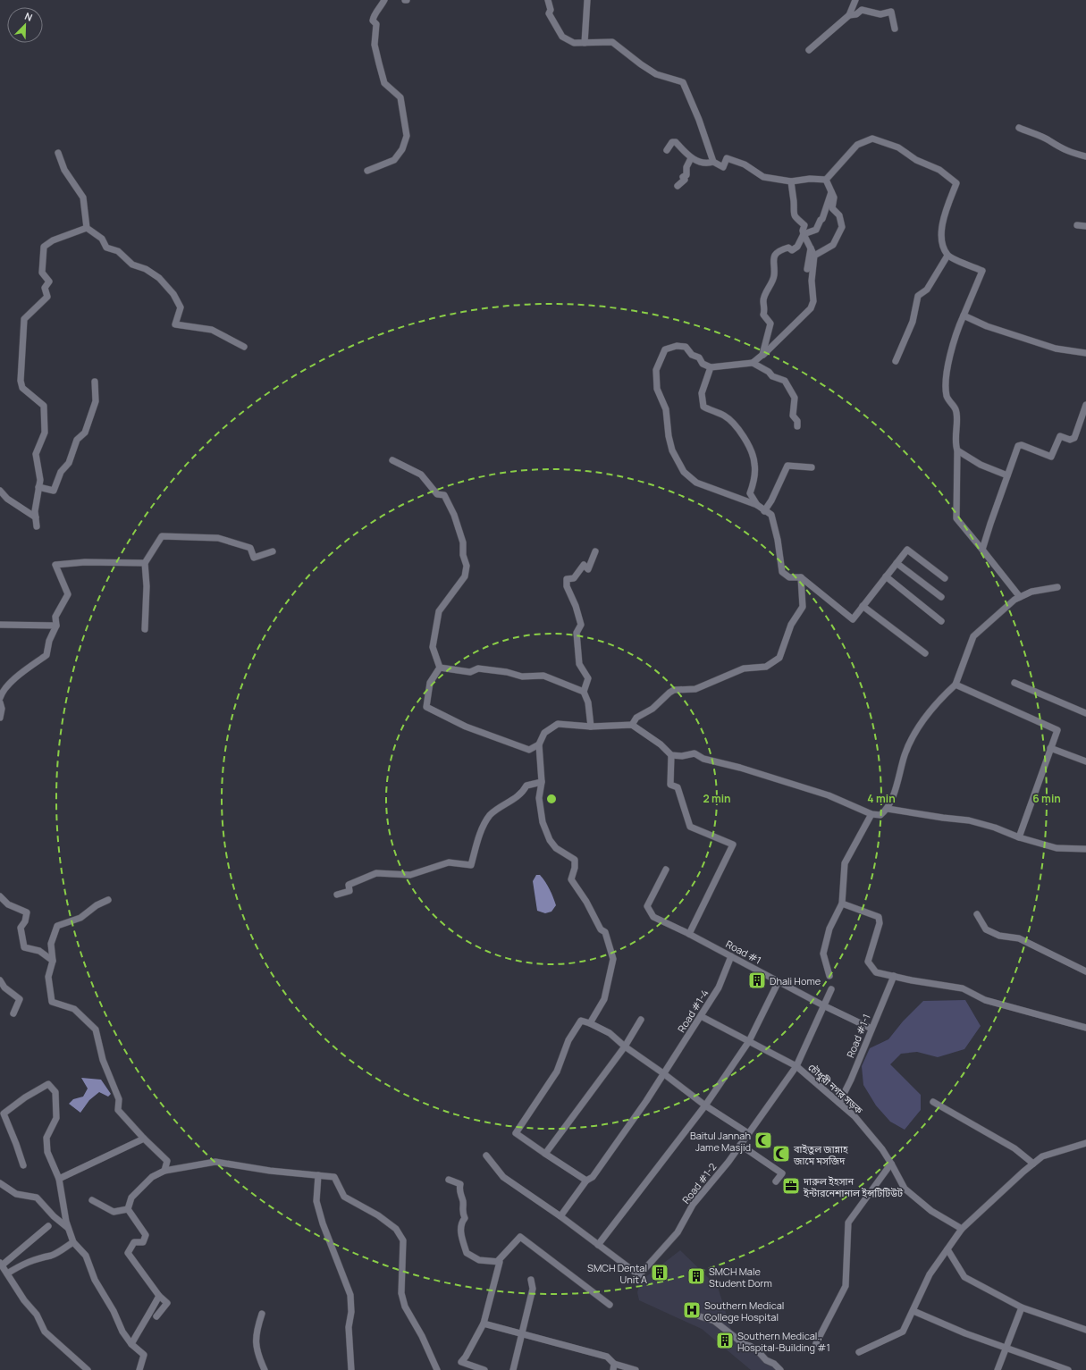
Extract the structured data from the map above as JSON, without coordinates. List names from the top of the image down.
{
  "streets": {
    "street": [
      "Road #1",
      "Road #1-4",
      "Road #1-1",
      "চৌধুরী নগর সড়ক",
      "Road #1-2"
    ]
  },
  "crossings": [
    ["Road #1", "Road #1-4"],
    ["Road #1", "Road #1-1"],
    ["Road #1-4", "চৌধুরী নগর সড়ক"],
    ["Road #1-1", "চৌধুরী নগর সড়ক"],
    ["চৌধুরী নগর সড়ক", "Road #1-2"]
  ],
  "places": {
    "building": [
      "Dhali Home",
      "SMCH Dental Unit A",
      "SMCH Male Student Dorm",
      "Southern Medical., Hospital-Building #1"
    ],
    "mosque": ["Baitul Jannah Jame Masjid", "বাইতুল জান্নাহ জামে মসজিদ"],
    "office": ["দারুল ইহসান ইন্টারনেশানাল ইন্সটিটিউট"],
    "hospital": ["Southern Medical College Hospital"]
  },
  "north": "top right",
  "rings": ["2 min", "4 min", "6 min"]
}
